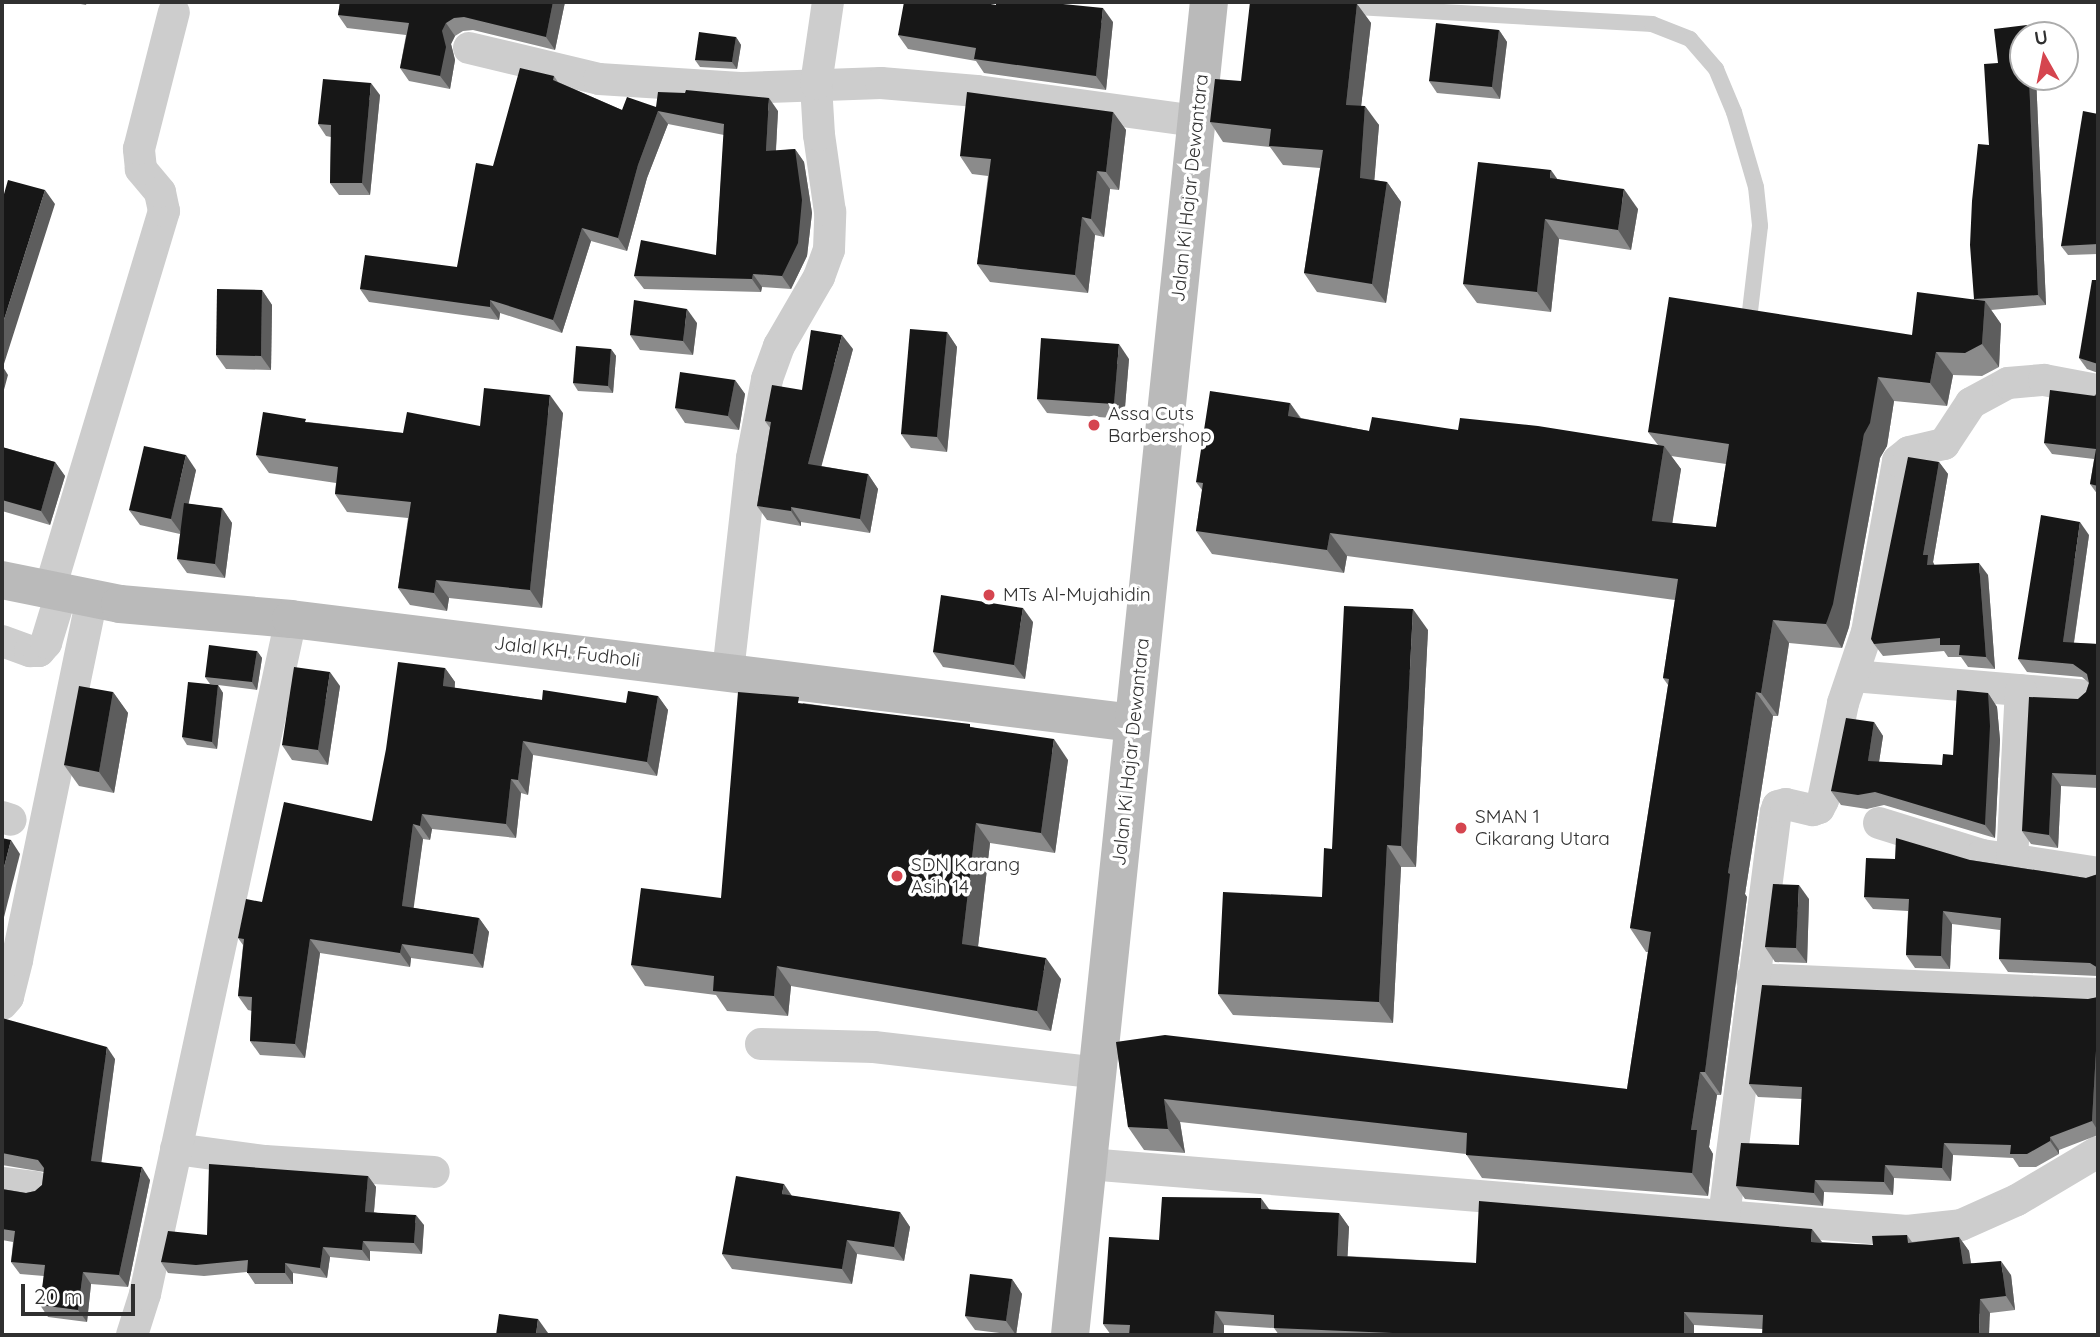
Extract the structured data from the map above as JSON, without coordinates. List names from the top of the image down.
{
  "streets": {
    "main road": ["Jalan Ki Hajar Dewantara", "Jalal KH. Fudholi"]
  },
  "crossings": [
    ["Jalan Ki Hajar Dewantara", "Jalal KH. Fudholi"]
  ],
  "places": [
    "Assa Cuts Barbershop",
    "MTs Al-Mujahidin",
    "SMAN 1 Cikarang Utara",
    "SDN Karang Asih 14"
  ],
  "scale_bar": "20 m",
  "north": "top"
}
